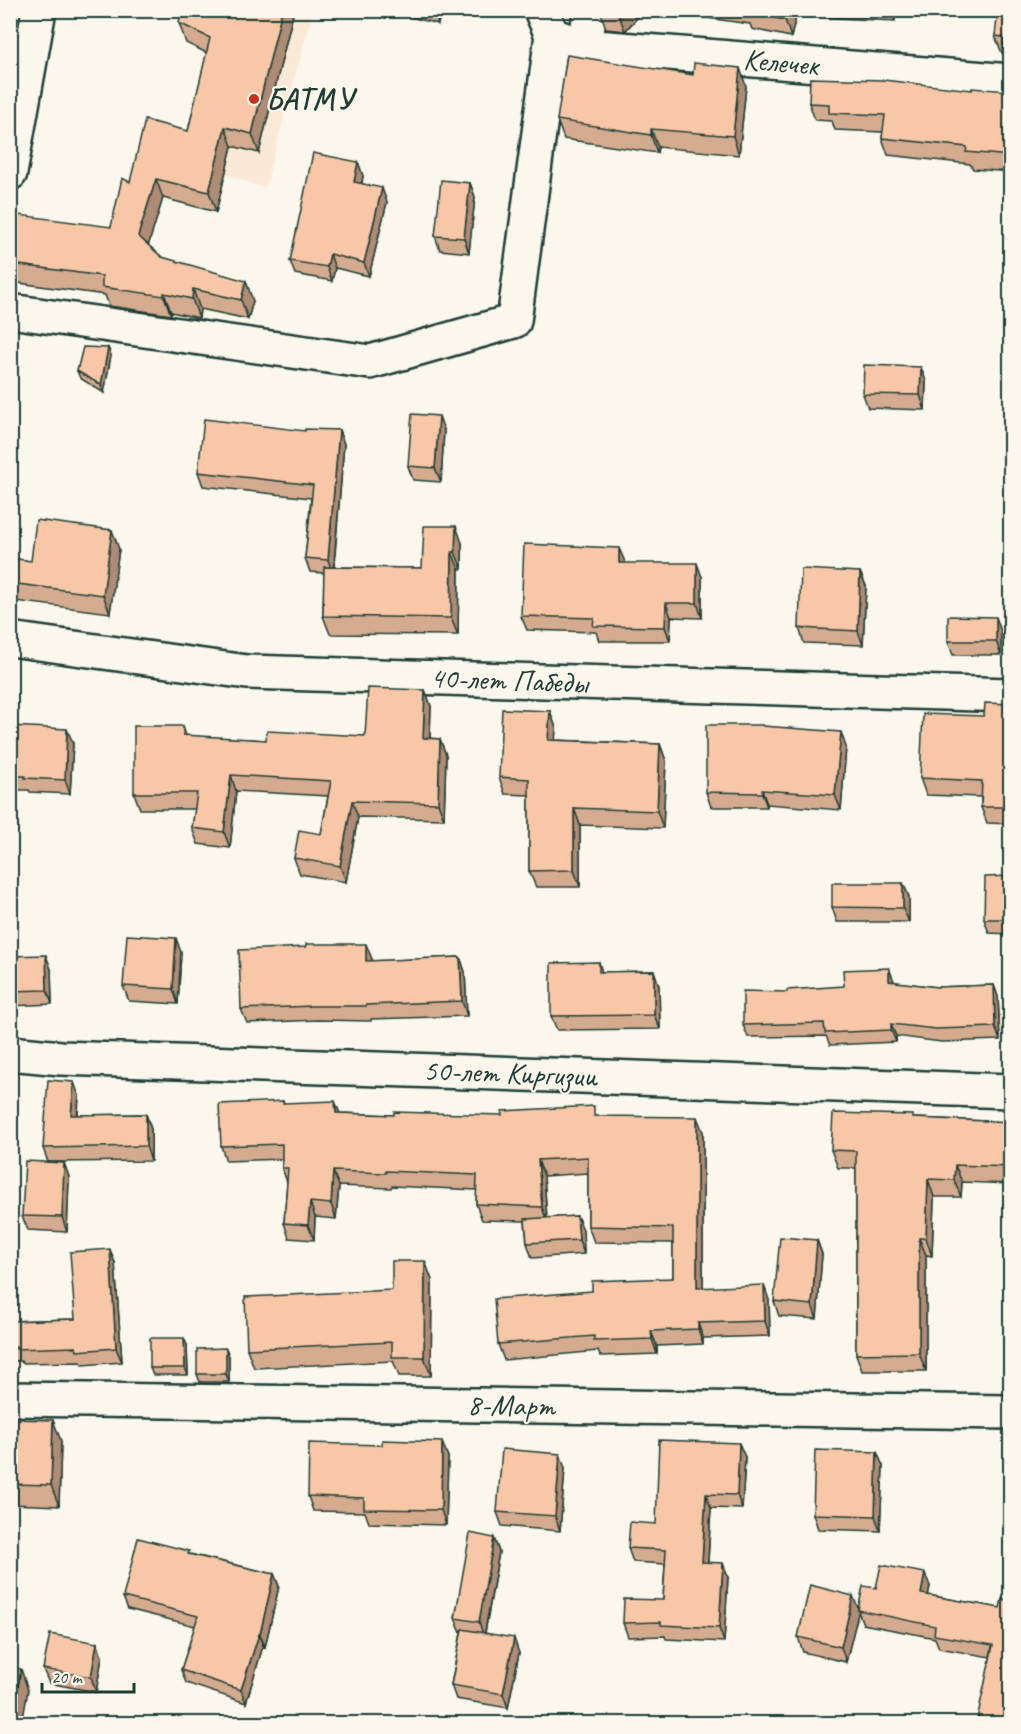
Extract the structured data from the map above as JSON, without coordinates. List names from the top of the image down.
{
  "streets": {
    "street": [
      "Келечек",
      "40-лет Пабеды",
      "50-лет Киргизии",
      "8-Март"
    ]
  },
  "places": ["БАТМУ"],
  "scale_bar": "20 m"
}
